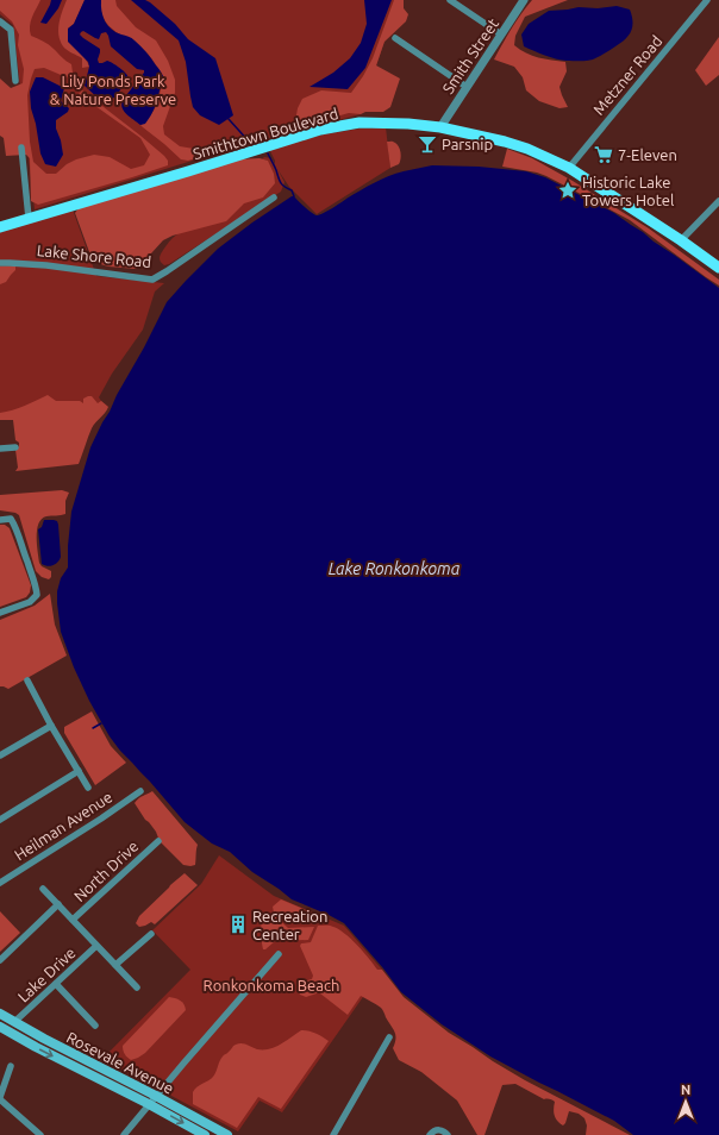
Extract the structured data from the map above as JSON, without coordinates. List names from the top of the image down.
{
  "streets": {
    "main road": ["Smithtown Boulevard", "Rosevale Avenue"],
    "street": [
      "Smith Street",
      "Metzner Road",
      "Lake Shore Road",
      "Heilman Avenue",
      "North Drive",
      "Lake Drive"
    ]
  },
  "crossings": [
    ["Smith Street", "Smithtown Boulevard"],
    ["Metzner Road", "Smithtown Boulevard"],
    ["Lake Drive", "Rosevale Avenue"]
  ],
  "water": ["Lake Ronkonkoma"],
  "parks": ["Lily Ponds Park & Nature Preserve", "Ronkonkoma Beach"],
  "places": {
    "bar": ["Parsnip"],
    "supermarket": ["7-Eleven"],
    "place": ["Historic Lake Towers Hotel"],
    "building": ["Recreation Center"]
  },
  "north": "top"
}
